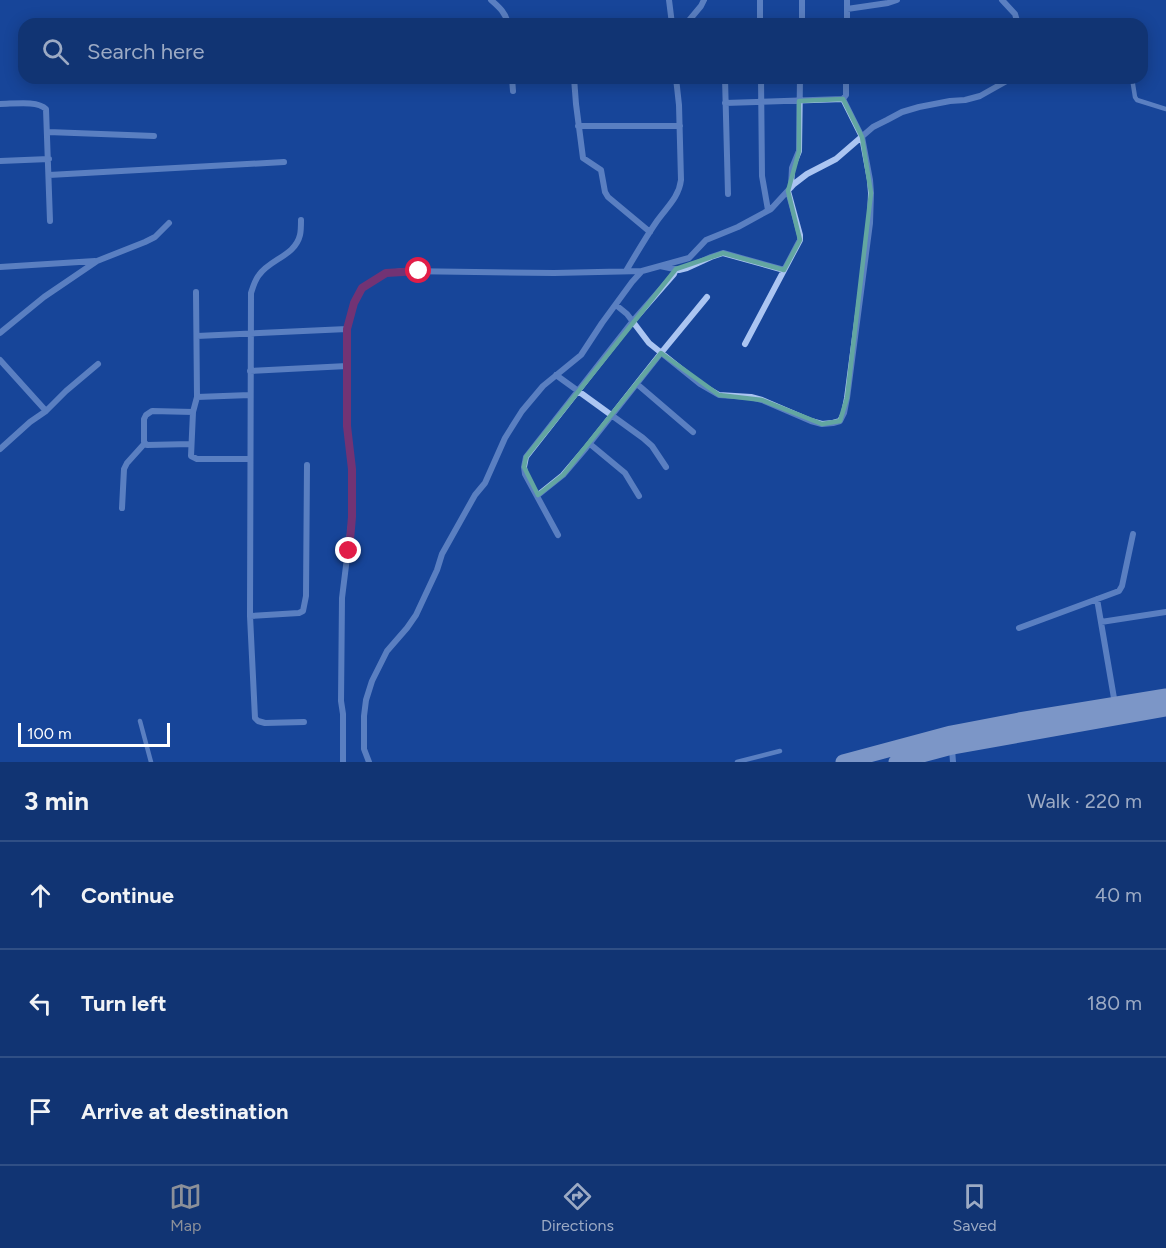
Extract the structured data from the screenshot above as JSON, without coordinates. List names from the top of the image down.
{
  "scale_bar": "100 m",
  "page": {
    "search": "Search here",
    "scale": "100 m",
    "heading": ["3 min", "Walk · 220 m"],
    "list": [
      ["Continue", "40 m"],
      ["Turn left", "180 m"],
      "Arrive at destination"
    ],
    "nav": ["Map", "Directions", "Saved"]
  }
}
